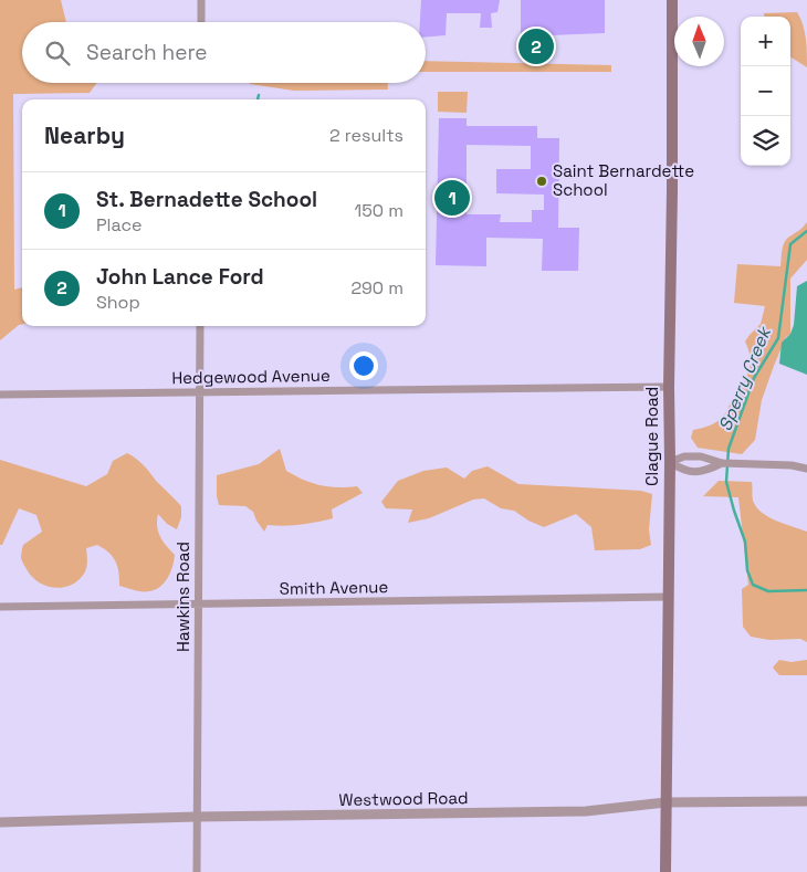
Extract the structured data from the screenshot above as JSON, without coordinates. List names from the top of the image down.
{
  "streets": {
    "main road": ["Clague Road"],
    "street": [
      "Hedgewood Avenue",
      "Smith Avenue",
      "Hawkins Road",
      "Westwood Road"
    ]
  },
  "crossings": [
    ["Hedgewood Avenue", "Clague Road"],
    ["Hedgewood Avenue", "Hawkins Road"],
    ["Clague Road", "Smith Avenue"],
    ["Clague Road", "Westwood Road"],
    ["Smith Avenue", "Hawkins Road"],
    ["Hawkins Road", "Westwood Road"]
  ],
  "water": ["Sperry Creek"],
  "places": ["Saint Bernardette School"],
  "north": "top",
  "page": {
    "map_buttons": ["+", "−"],
    "search": "Search here",
    "pins": ["2", "1"],
    "heading": ["Nearby", "2 results"],
    "list": [
      {
        "mark": "1",
        "name": "St. Bernadette School",
        "note": "Place",
        "value": "150 m"
      },
      {
        "mark": "2",
        "name": "John Lance Ford",
        "note": "Shop",
        "value": "290 m"
      }
    ]
  }
}
